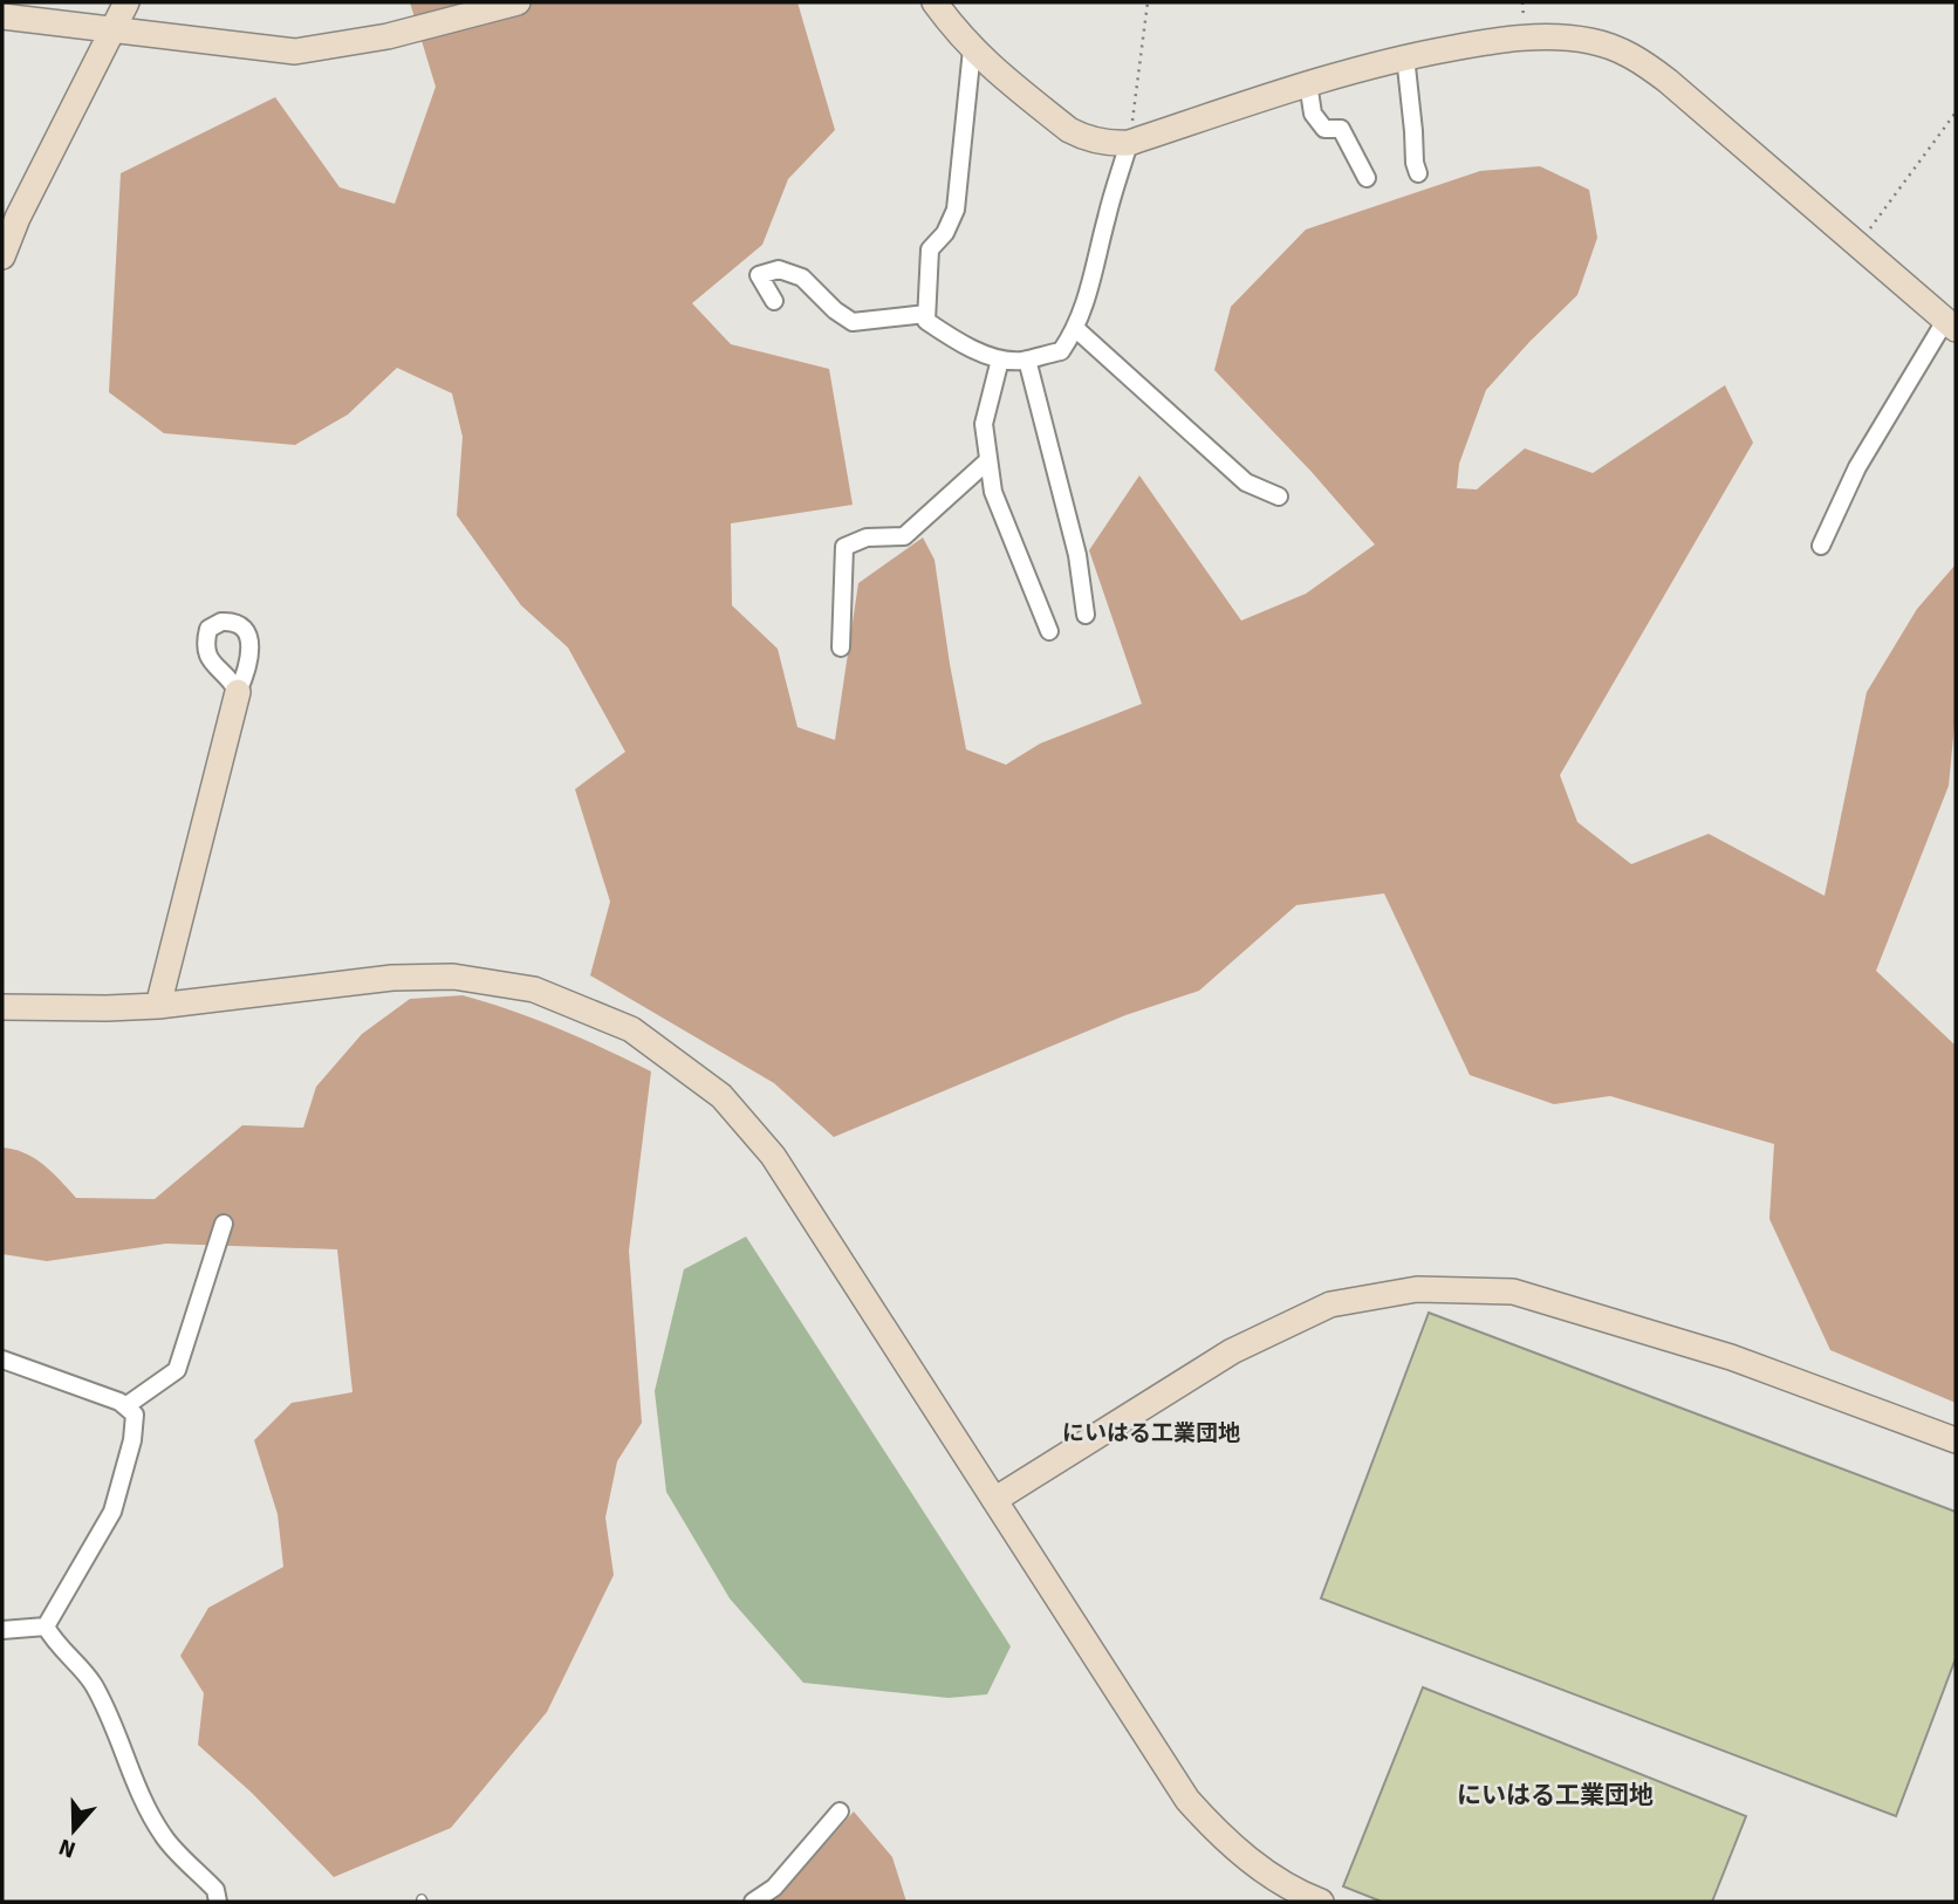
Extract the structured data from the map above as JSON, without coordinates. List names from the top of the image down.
{
  "districts": ["にいはる工業団地", "にいはる工業団地"],
  "north": "bottom"
}
